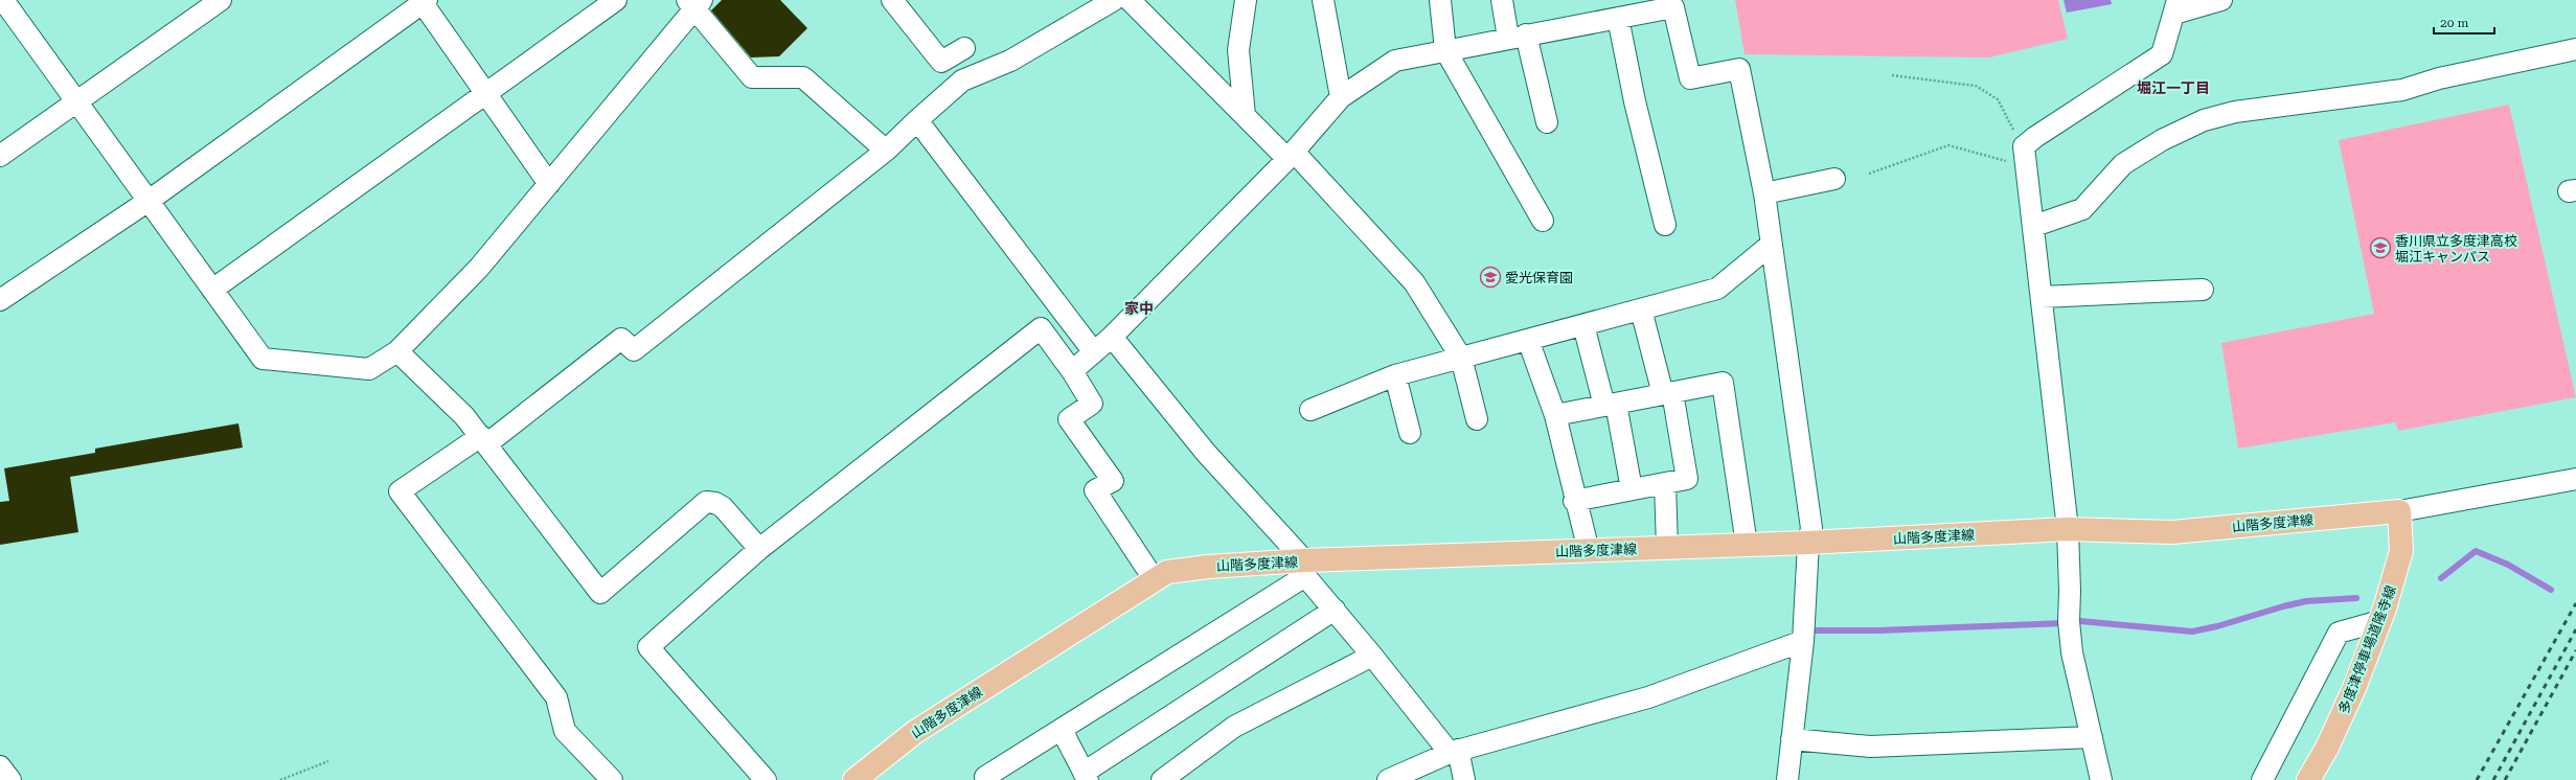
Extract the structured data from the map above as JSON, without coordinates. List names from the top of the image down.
{
  "streets": {
    "main road": ["山階多度津線", "多度津停車場道隆寺線"]
  },
  "crossings": [
    ["山階多度津線", "多度津停車場道隆寺線"]
  ],
  "districts": ["堀江一丁目", "家中"],
  "places": {
    "school or university": ["香川県立多度津高校 堀江キャンパス", "愛光保育園"]
  },
  "scale_bar": "20 m"
}
